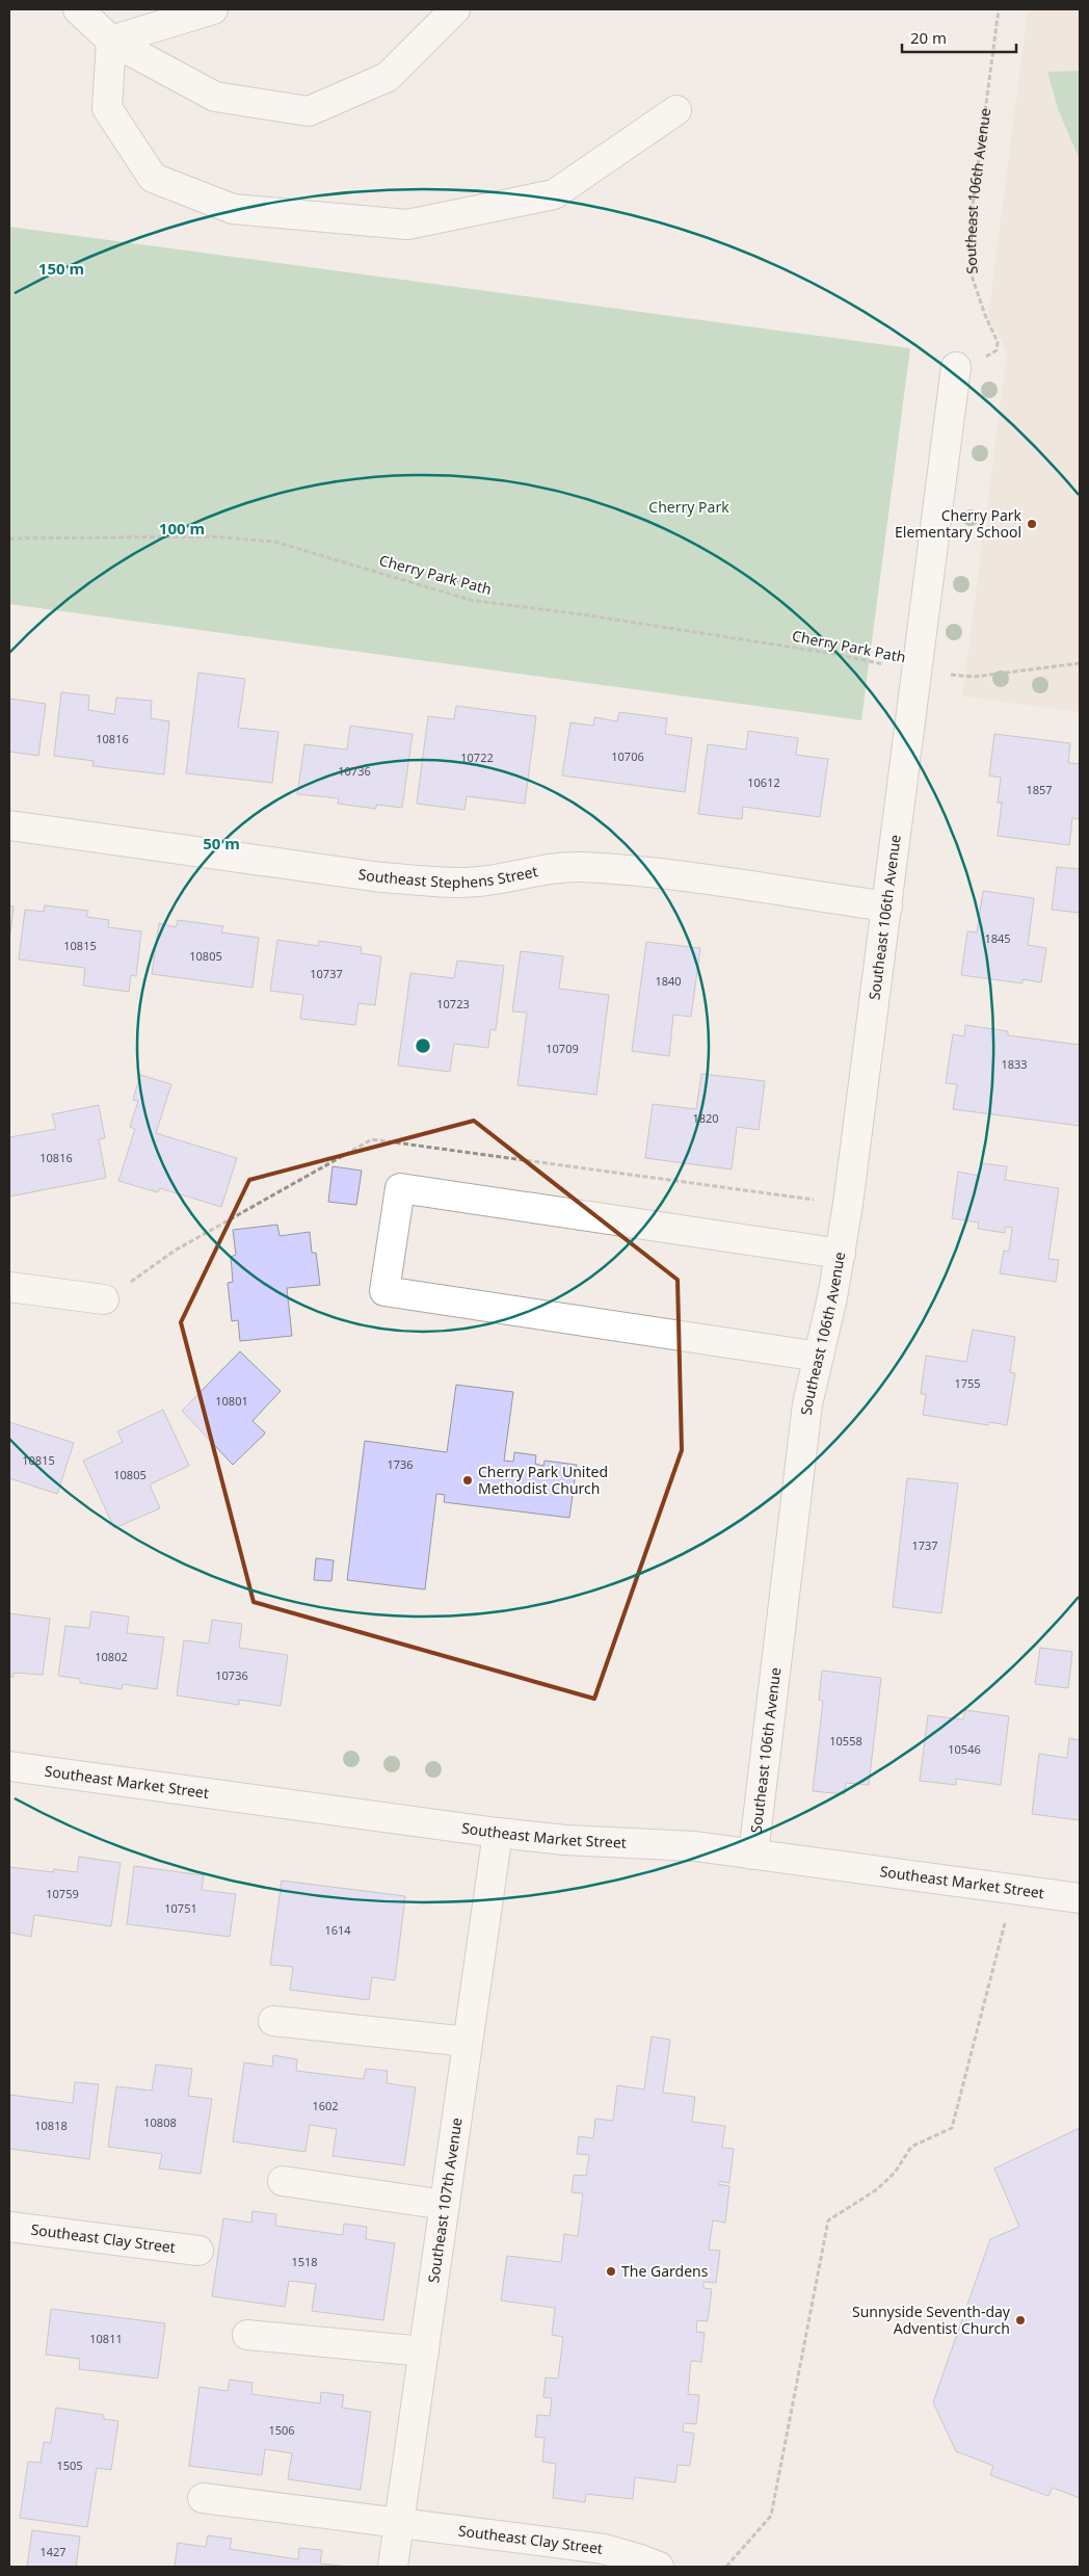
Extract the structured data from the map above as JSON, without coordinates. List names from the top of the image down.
{
  "streets": {
    "street": [
      "Southeast 106th Avenue",
      "Southeast Stephens Street",
      "Southeast Market Street",
      "Southeast 107th Avenue",
      "Southeast Clay Street"
    ],
    "path": ["Cherry Park Path"]
  },
  "crossings": [
    ["Southeast 106th Avenue", "Cherry Park Path"],
    ["Southeast 106th Avenue", "Southeast Stephens Street"],
    ["Southeast 106th Avenue", "Southeast Market Street"],
    ["Southeast Market Street", "Southeast 107th Avenue"],
    ["Southeast 107th Avenue", "Southeast Clay Street"]
  ],
  "parks": ["Cherry Park"],
  "places": [
    "Cherry Park Elementary School",
    "Cherry Park United Methodist Church",
    "The Gardens",
    "Sunnyside Seventh-day Adventist Church"
  ],
  "house_numbers": [
    "10816",
    "10706",
    "10722",
    "10736",
    "10612",
    "1857",
    "1845",
    "10815",
    "10805",
    "10737",
    "1840",
    "10723",
    "10709",
    "1833",
    "1820",
    "10816",
    "1755",
    "10801",
    "10815",
    "1736",
    "10805",
    "1737",
    "10802",
    "10736",
    "10558",
    "10546",
    "10759",
    "10751",
    "1614",
    "1602",
    "10808",
    "10818",
    "1518",
    "10811",
    "1506",
    "1505",
    "1427"
  ],
  "scale_bar": "20 m",
  "rings": ["150 m", "100 m", "50 m"]
}
